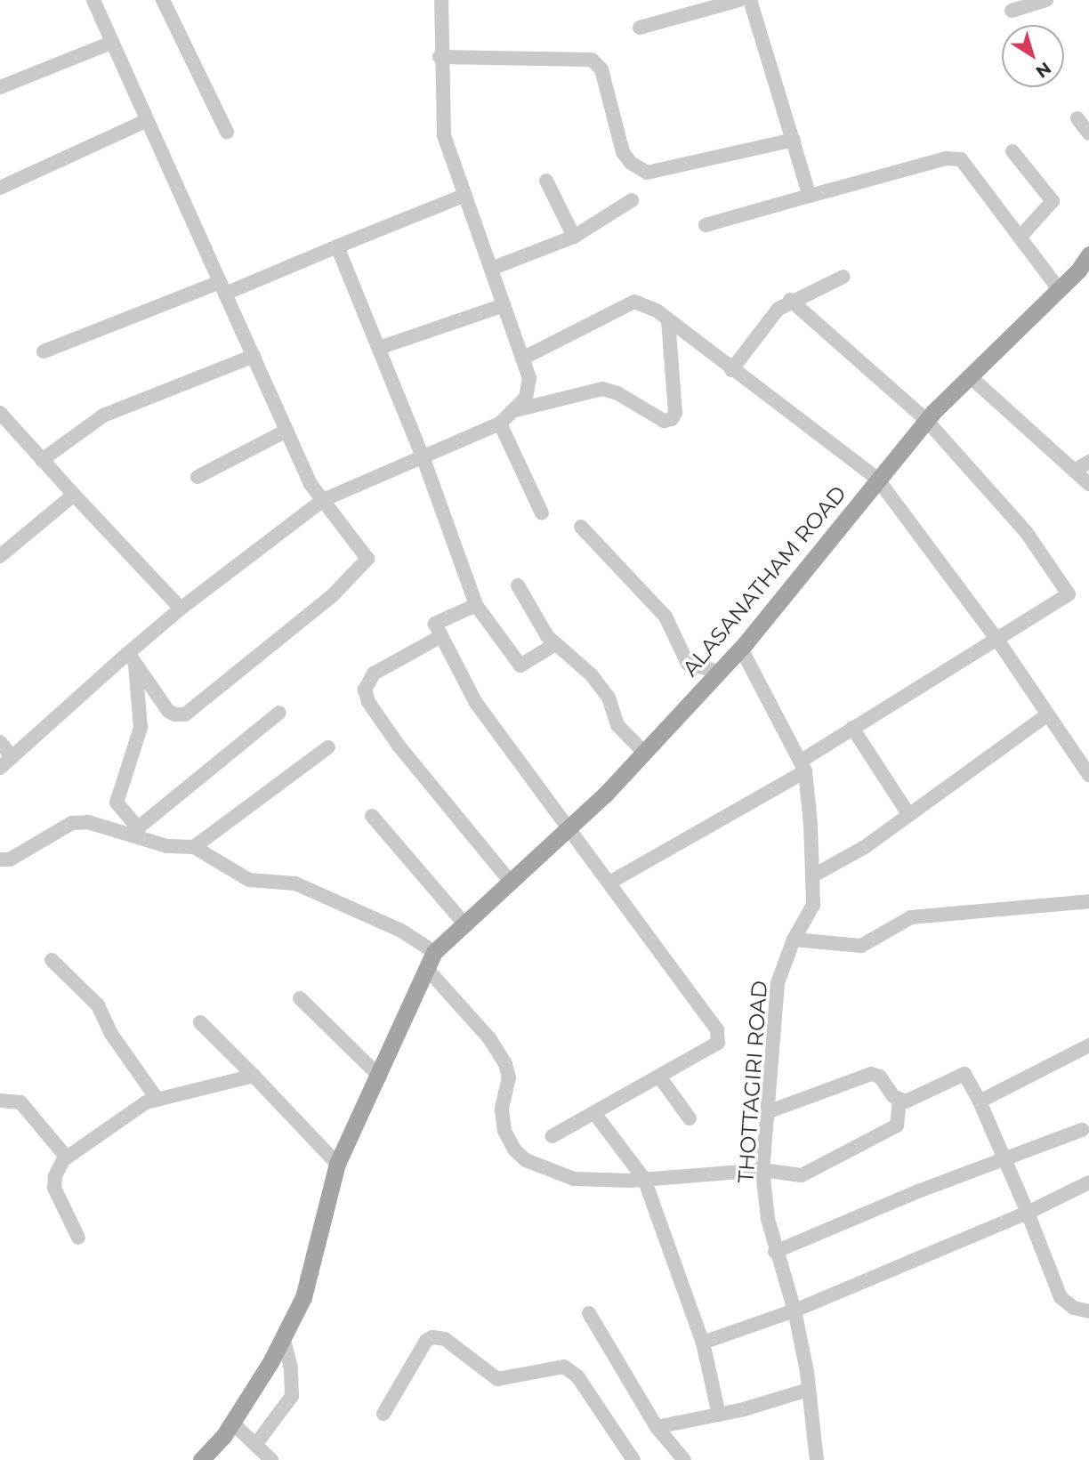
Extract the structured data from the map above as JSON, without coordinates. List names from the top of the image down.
{
  "streets": {
    "main road": ["ALASANATHAM ROAD"],
    "street": ["THOTTAGIRI ROAD"]
  },
  "crossings": [
    ["ALASANATHAM ROAD", "THOTTAGIRI ROAD"]
  ],
  "north": "bottom right"
}
